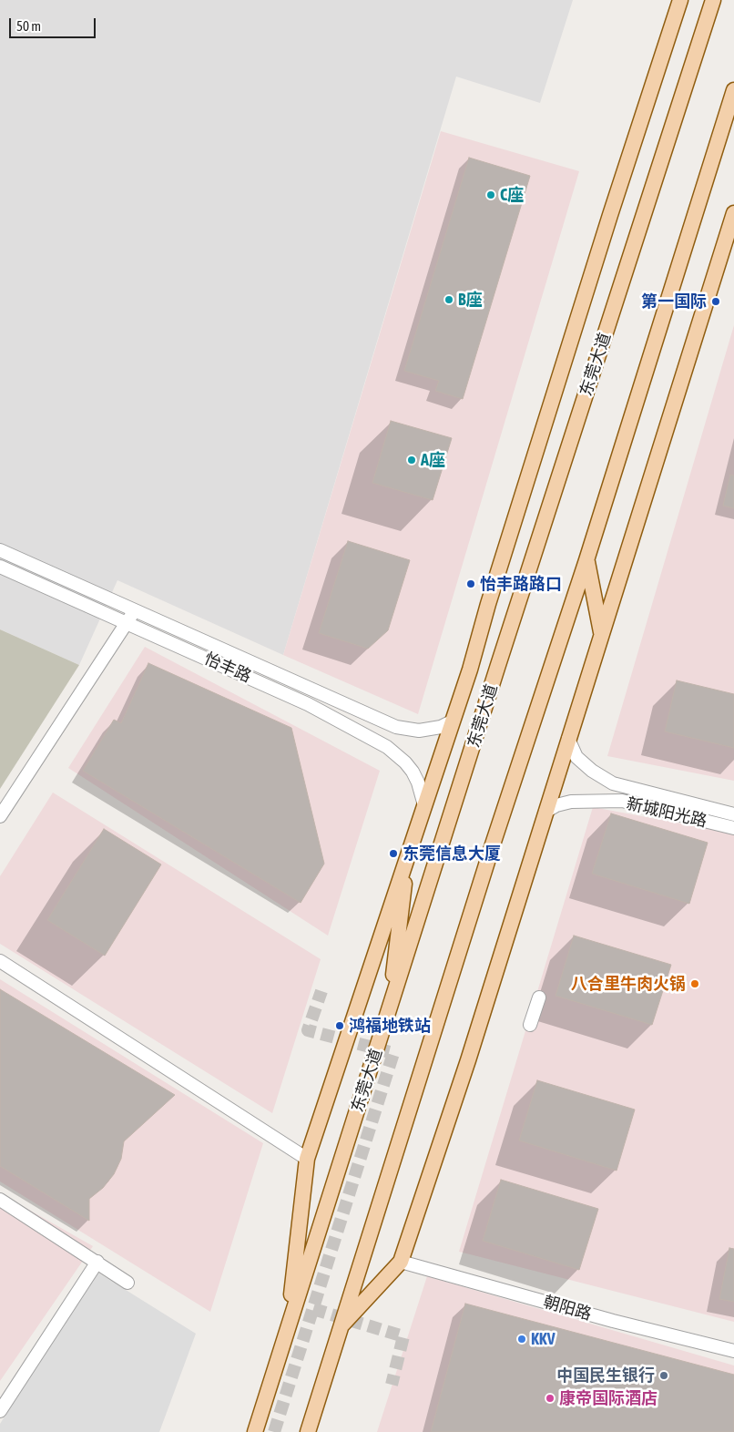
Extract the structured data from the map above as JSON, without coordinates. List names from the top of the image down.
{
  "streets": {
    "main road": ["东莞大道"],
    "street": ["怡丰路", "新城阳光路", "朝阳路"]
  },
  "places": [
    "C座",
    "B座",
    "第一国际",
    "A座",
    "怡丰路路口",
    "东莞信息大厦",
    "八合里牛肉火锅",
    "鸿福地铁站",
    "KKV",
    "中国民生银行",
    "康帝国际酒店"
  ],
  "scale_bar": "50 m"
}
